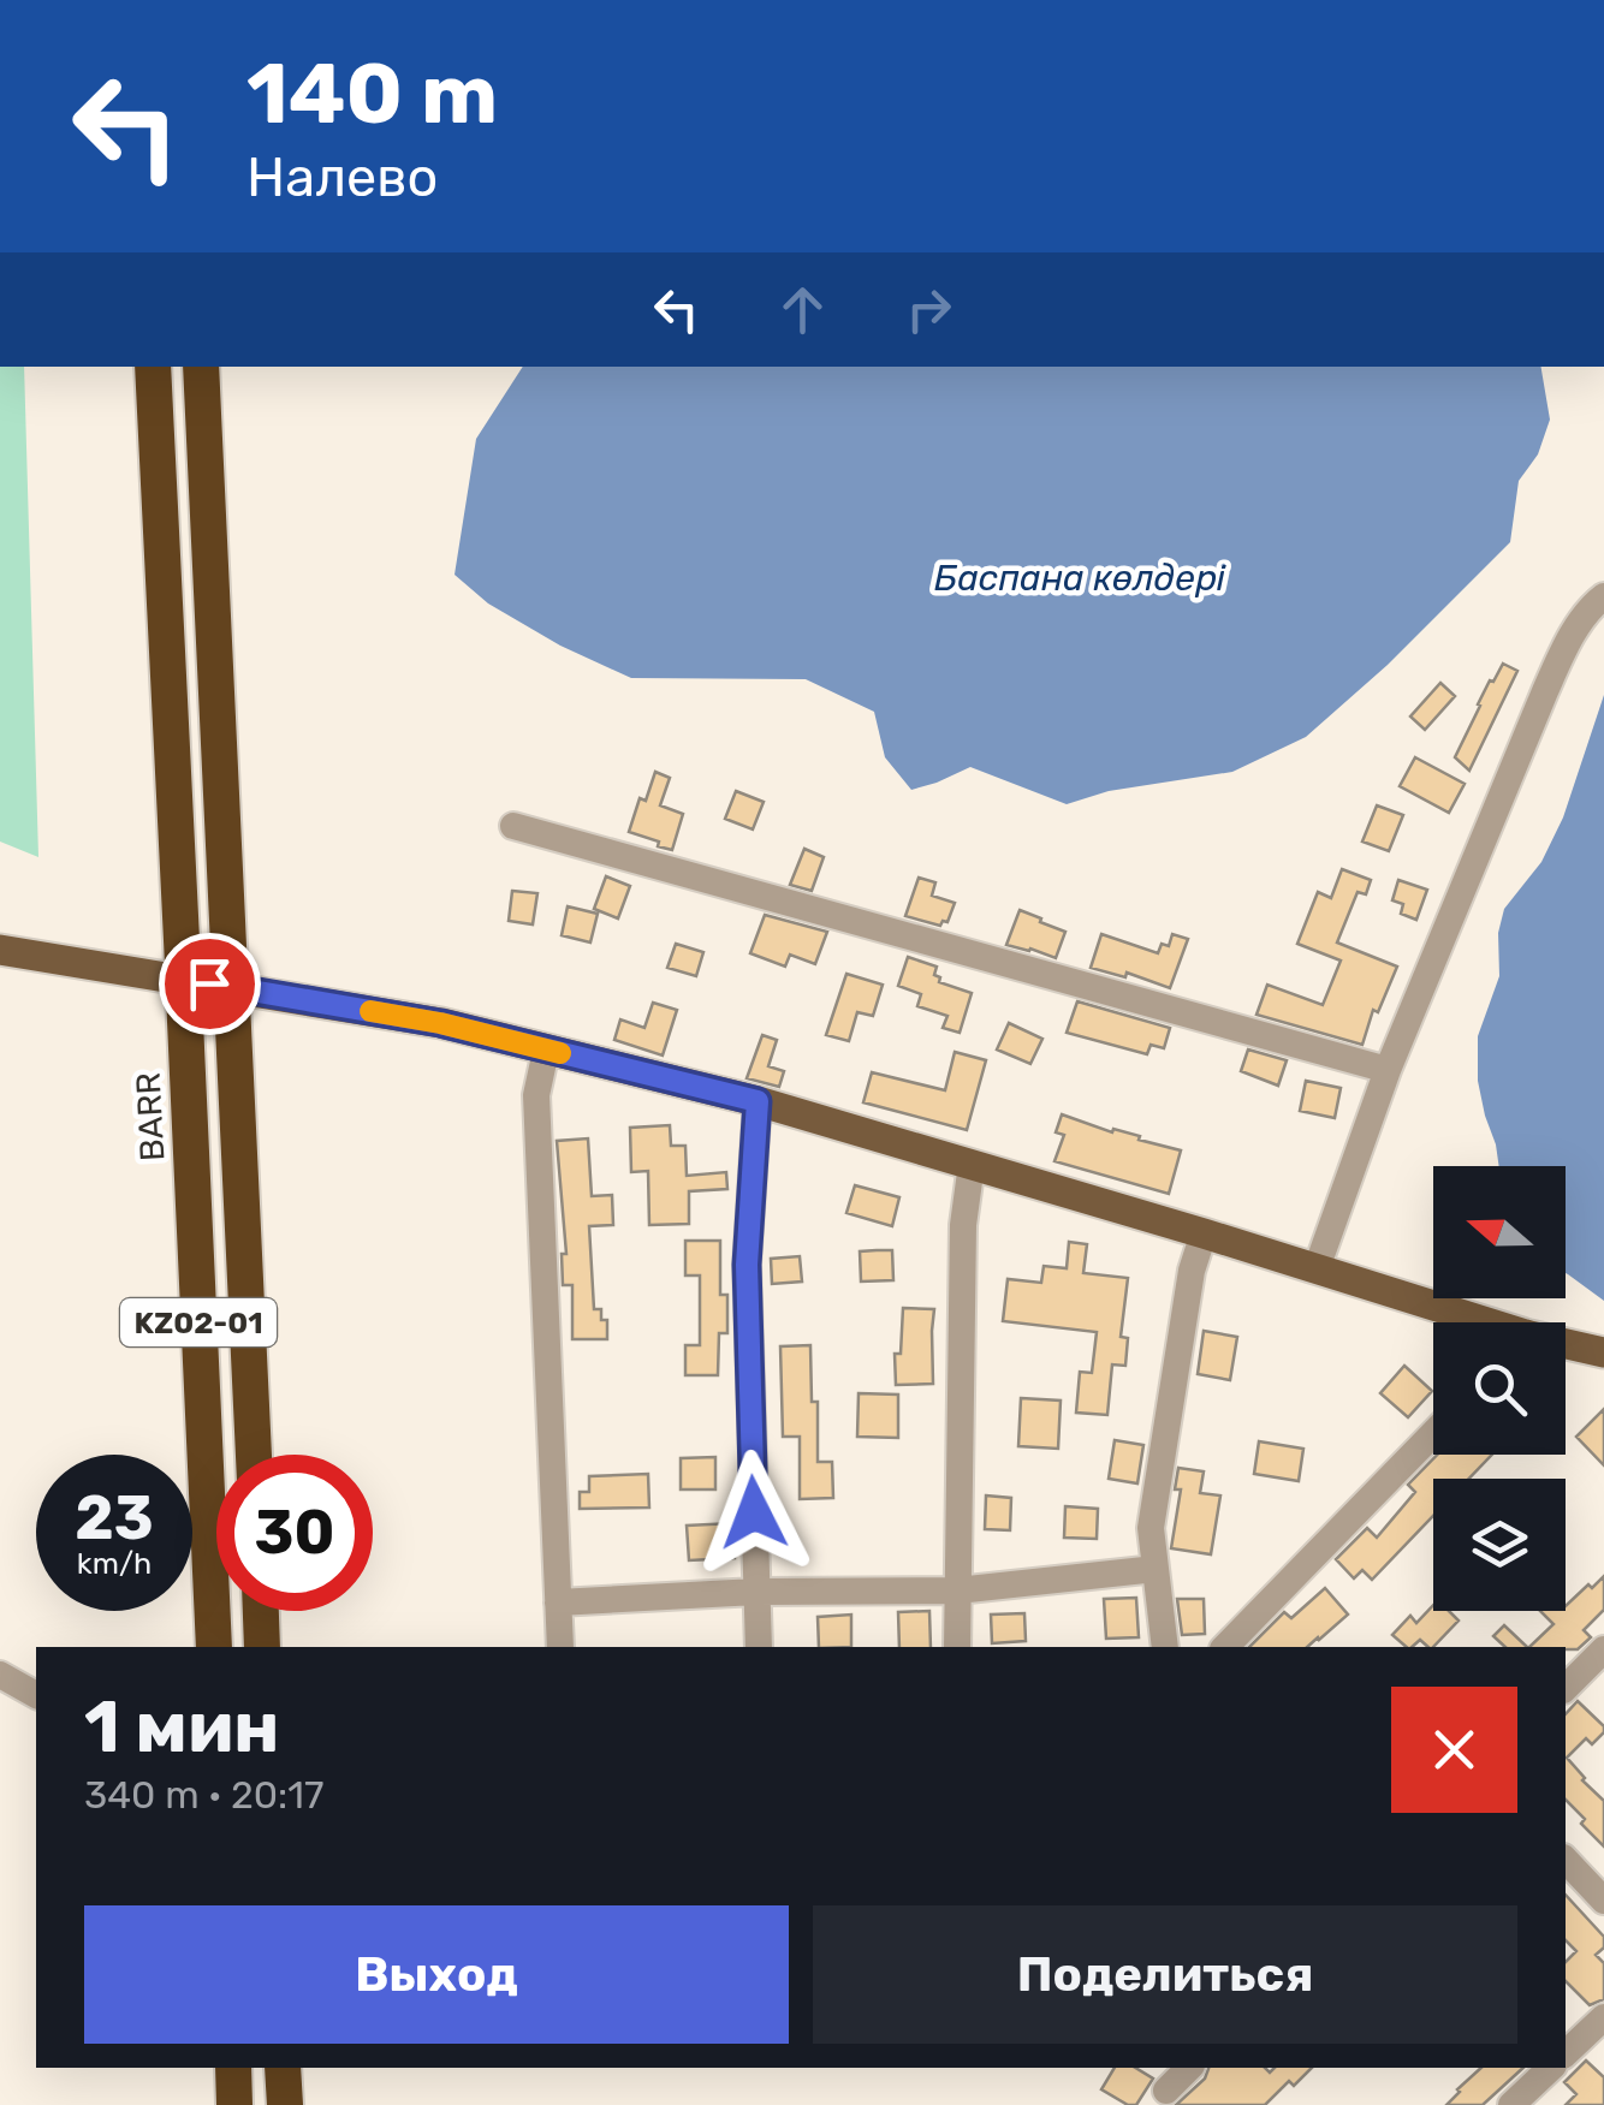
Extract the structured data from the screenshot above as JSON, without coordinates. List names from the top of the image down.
{
  "streets": {
    "highway": ["BARR", "KZ02-01"]
  },
  "water": ["Баспана көлдері"],
  "north": "left",
  "page": {
    "turn": ["140 m", "Налево"],
    "speed": "23 km/h",
    "limit": "30",
    "heading": ["1 мин", "340 m · 20:17"],
    "buttons": ["Выход", "Поделиться"]
  }
}
